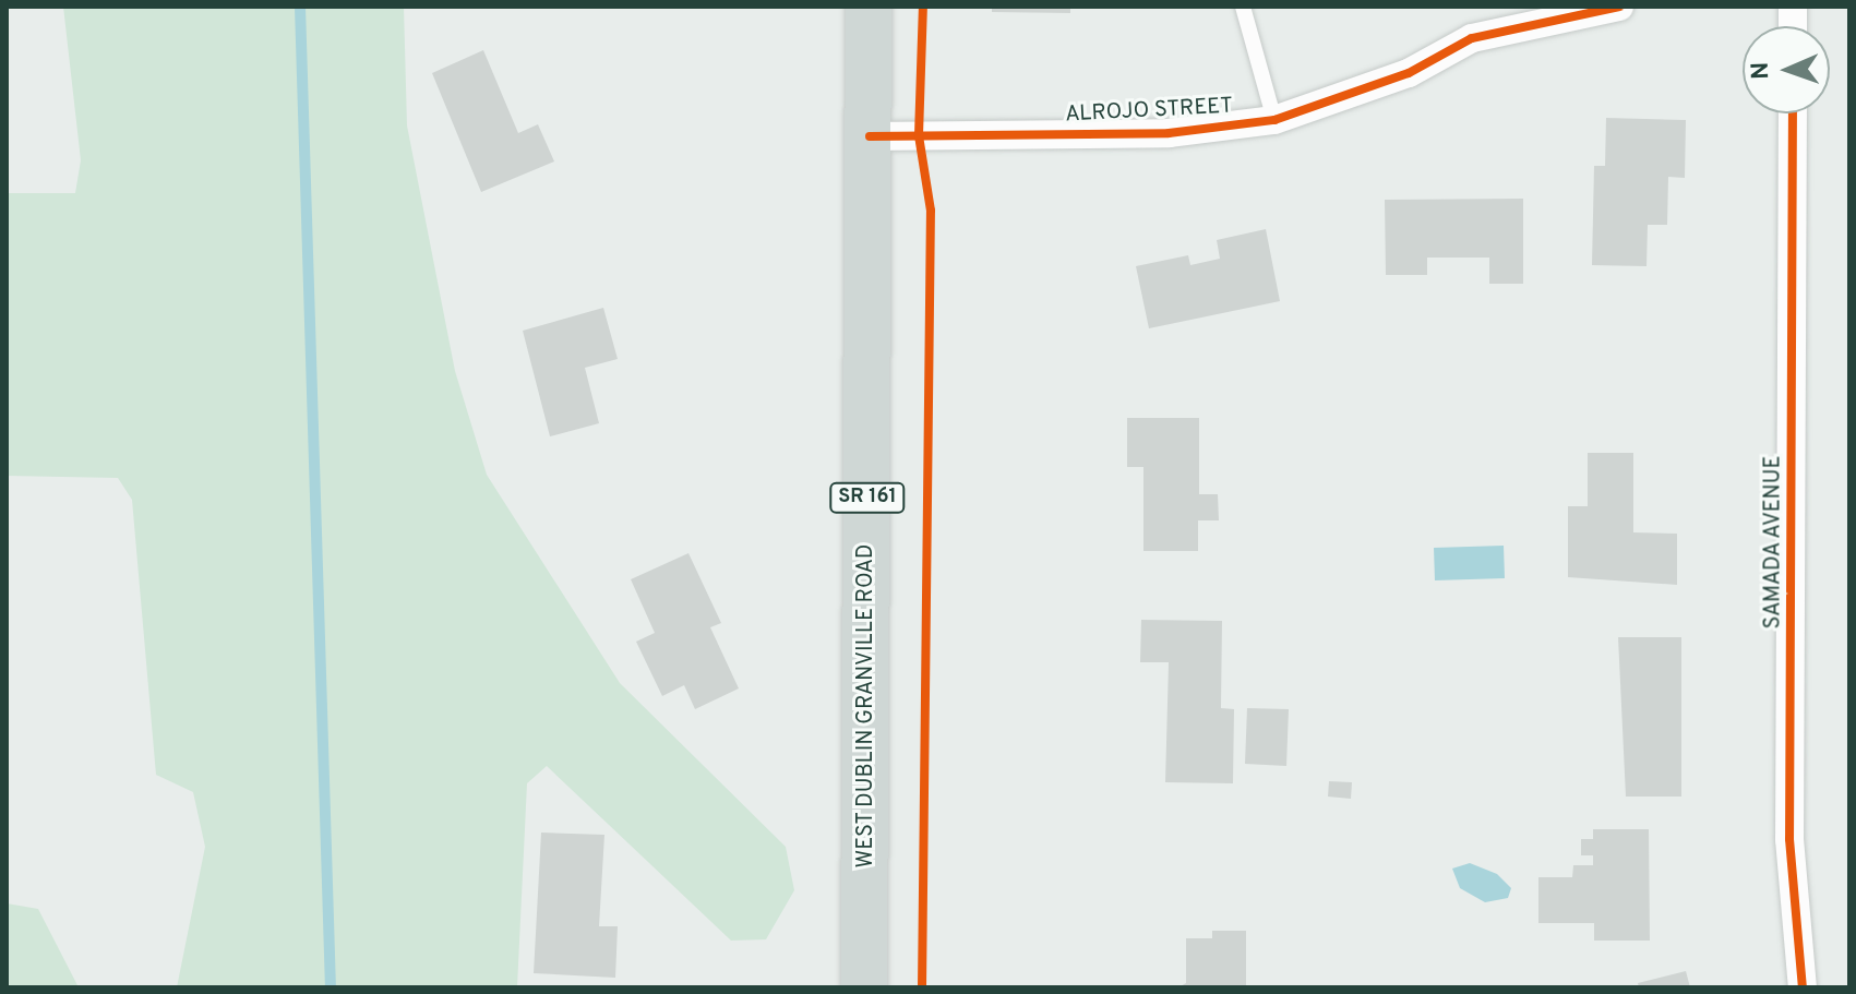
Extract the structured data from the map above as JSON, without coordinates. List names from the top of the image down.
{
  "streets": {
    "main road": ["SR 161", "WEST DUBLIN GRANVILLE ROAD"],
    "street": ["ALROJO STREET", "SAMADA AVENUE"]
  },
  "crossings": [
    ["ALROJO STREET", "WEST DUBLIN GRANVILLE ROAD"]
  ],
  "north": "left"
}
